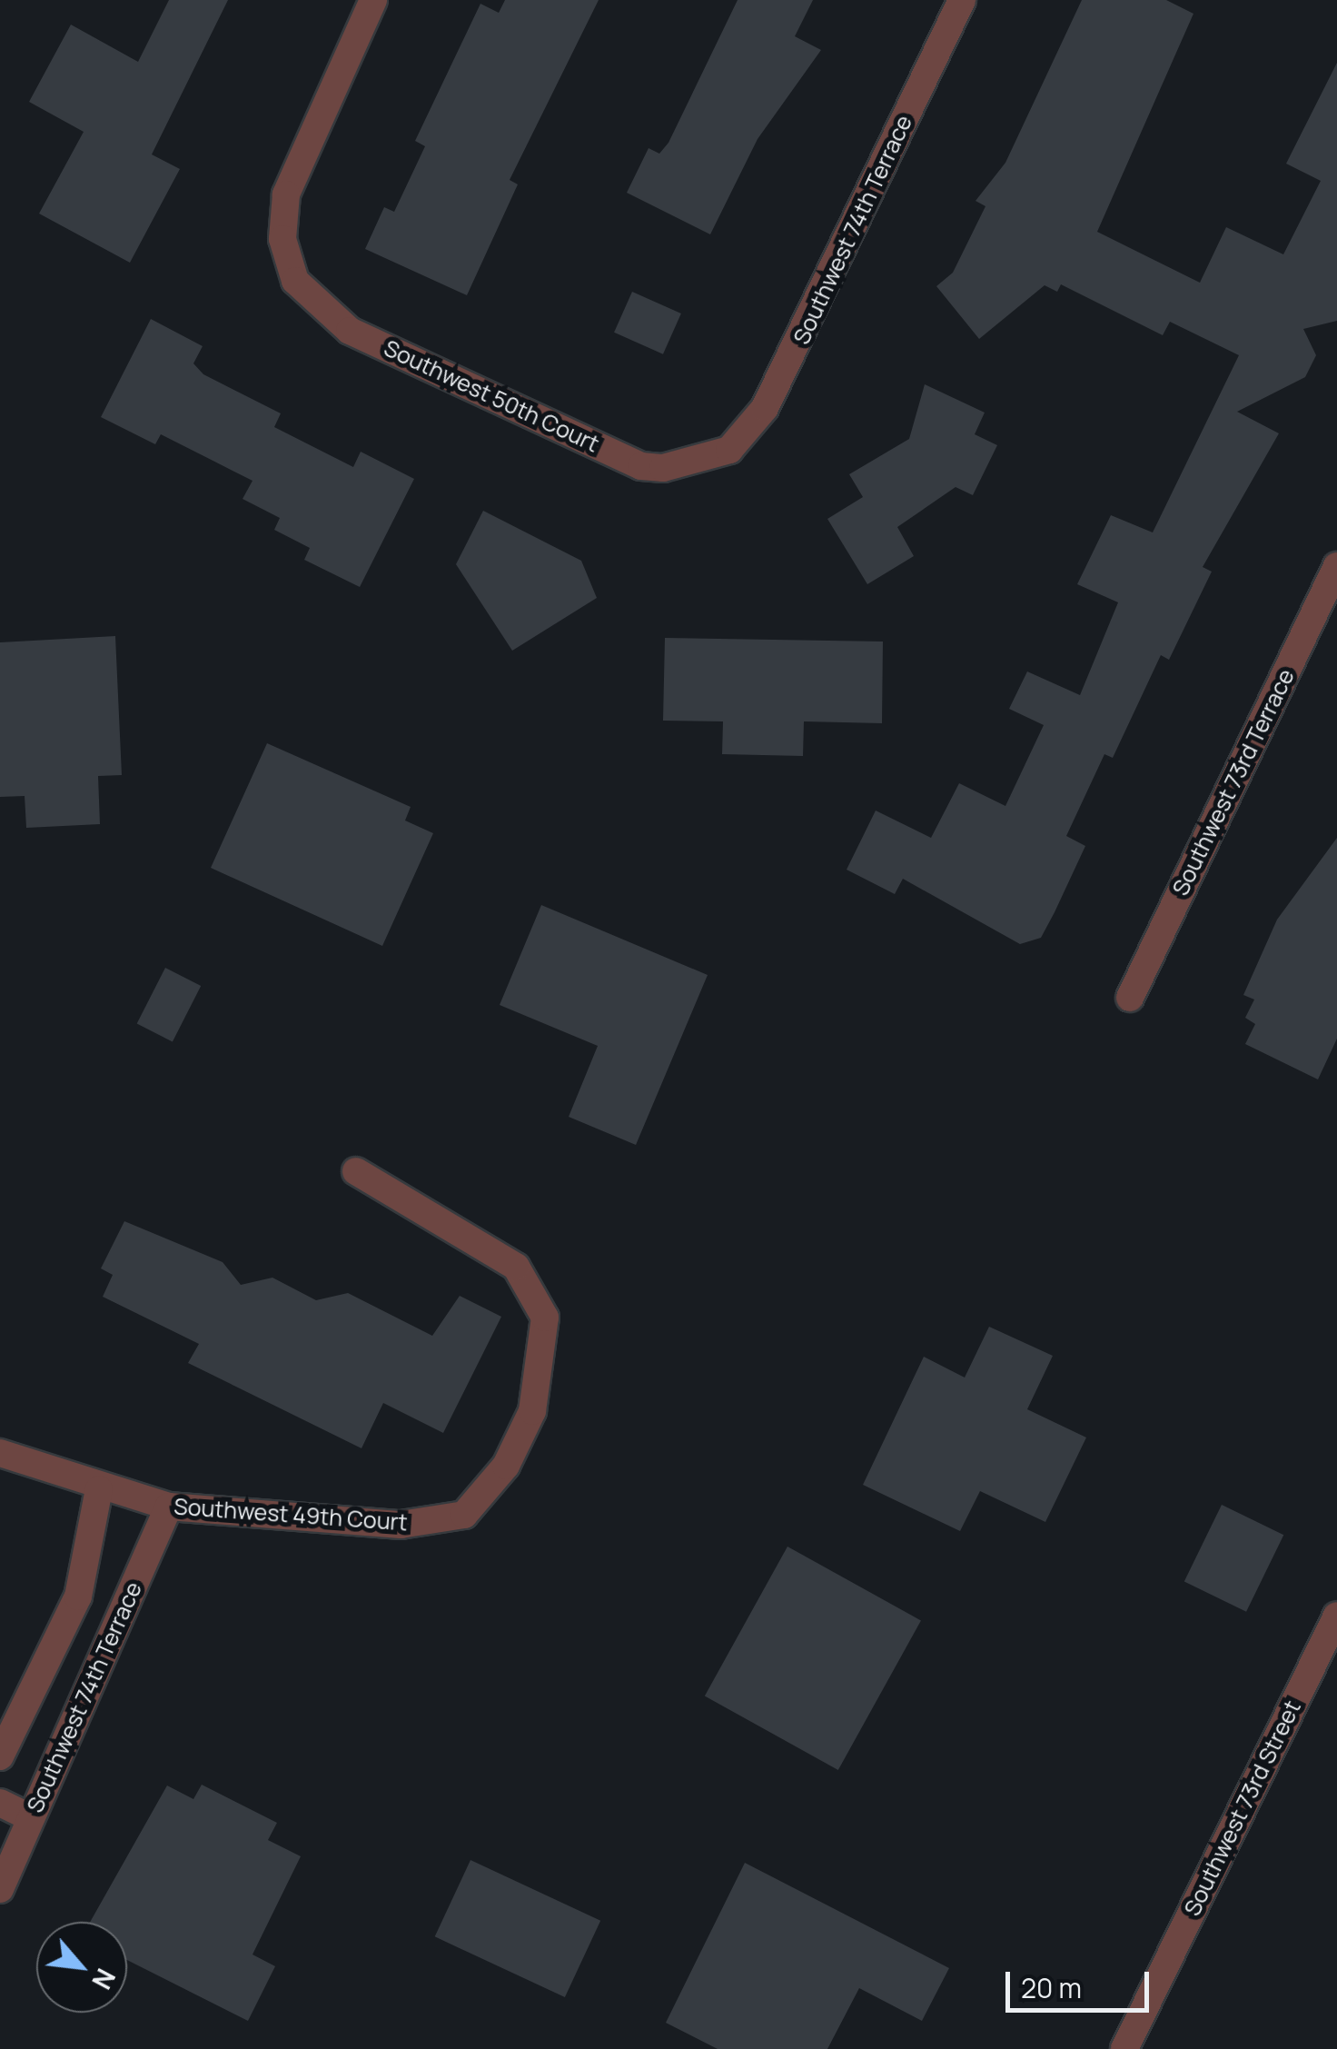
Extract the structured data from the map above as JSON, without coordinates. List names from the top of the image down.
{
  "streets": {
    "street": [
      "Southwest 74th Terrace",
      "Southwest 50th Court",
      "Southwest 73rd Terrace",
      "Southwest 49th Court",
      "Southwest 73rd Street"
    ]
  },
  "crossings": [
    ["Southwest 74th Terrace", "Southwest 50th Court"],
    ["Southwest 74th Terrace", "Southwest 49th Court"]
  ],
  "scale_bar": "20 m",
  "north": "bottom right"
}
